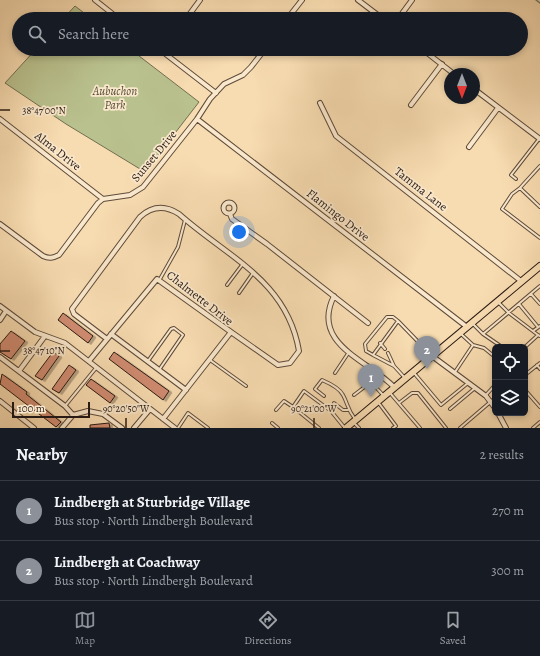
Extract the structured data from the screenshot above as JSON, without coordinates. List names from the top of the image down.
{
  "streets": {
    "street": [
      "Alma Drive",
      "Sunset Drive",
      "Tamma Lane",
      "Flamingo Drive",
      "Chalmette Drive"
    ]
  },
  "crossings": [
    ["Alma Drive", "Sunset Drive"],
    ["Sunset Drive", "Flamingo Drive"]
  ],
  "parks": ["Aubuchon Park"],
  "scale_bar": "100 m",
  "north": "bottom",
  "page": {
    "search": "Search here",
    "pins": ["2", "1"],
    "scale": "100 m",
    "heading": ["Nearby", "2 results"],
    "list": [
      {
        "mark": "1",
        "name": "Lindbergh at Sturbridge Village",
        "note": "Bus stop · North Lindbergh Boulevard",
        "value": "270 m"
      },
      {
        "mark": "2",
        "name": "Lindbergh at Coachway",
        "note": "Bus stop · North Lindbergh Boulevard",
        "value": "300 m"
      }
    ],
    "nav": ["Map", "Directions", "Saved"]
  },
  "coordinates": [
    "38°47'00\"N",
    "38°47'10\"N",
    "90°20'50\"W",
    "90°21'00\"W"
  ]
}
